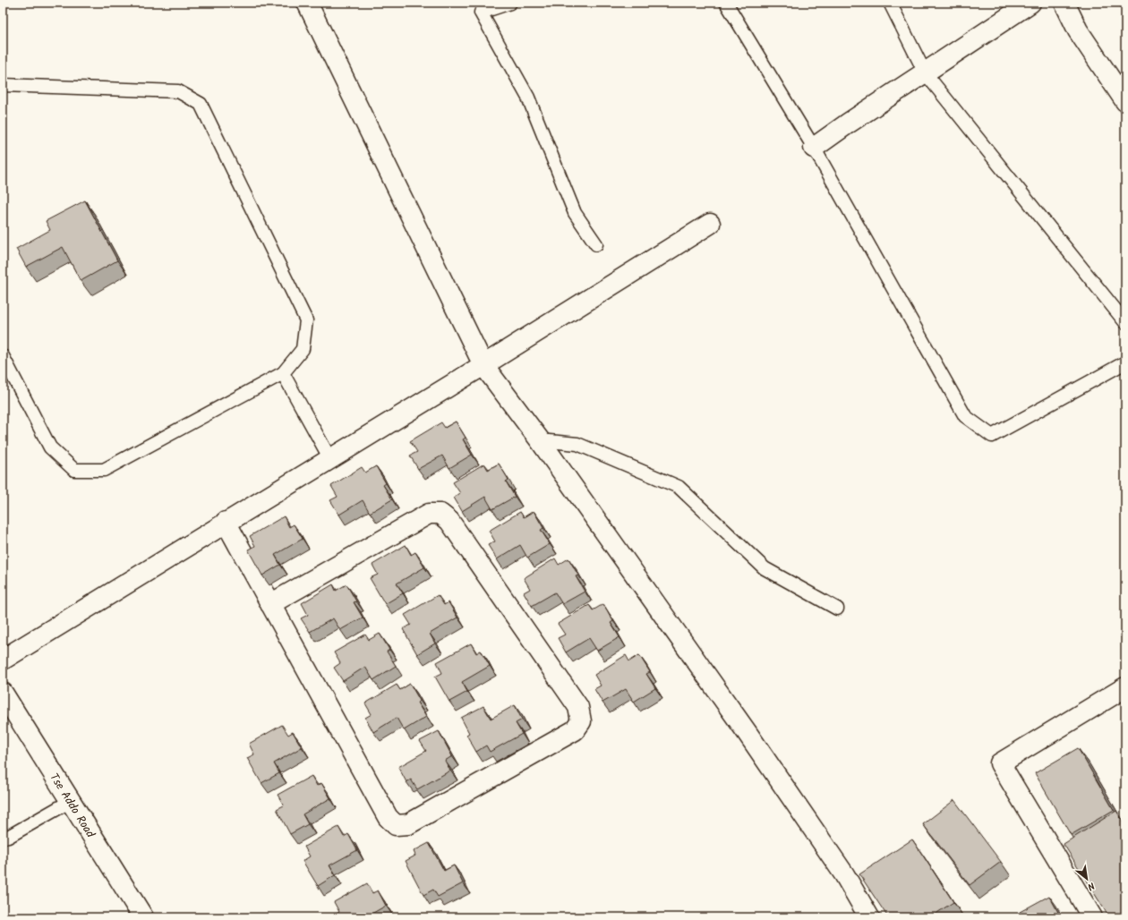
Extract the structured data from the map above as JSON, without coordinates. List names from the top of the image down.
{
  "streets": {
    "street": ["Tse Addo Road"]
  },
  "north": "bottom right"
}
